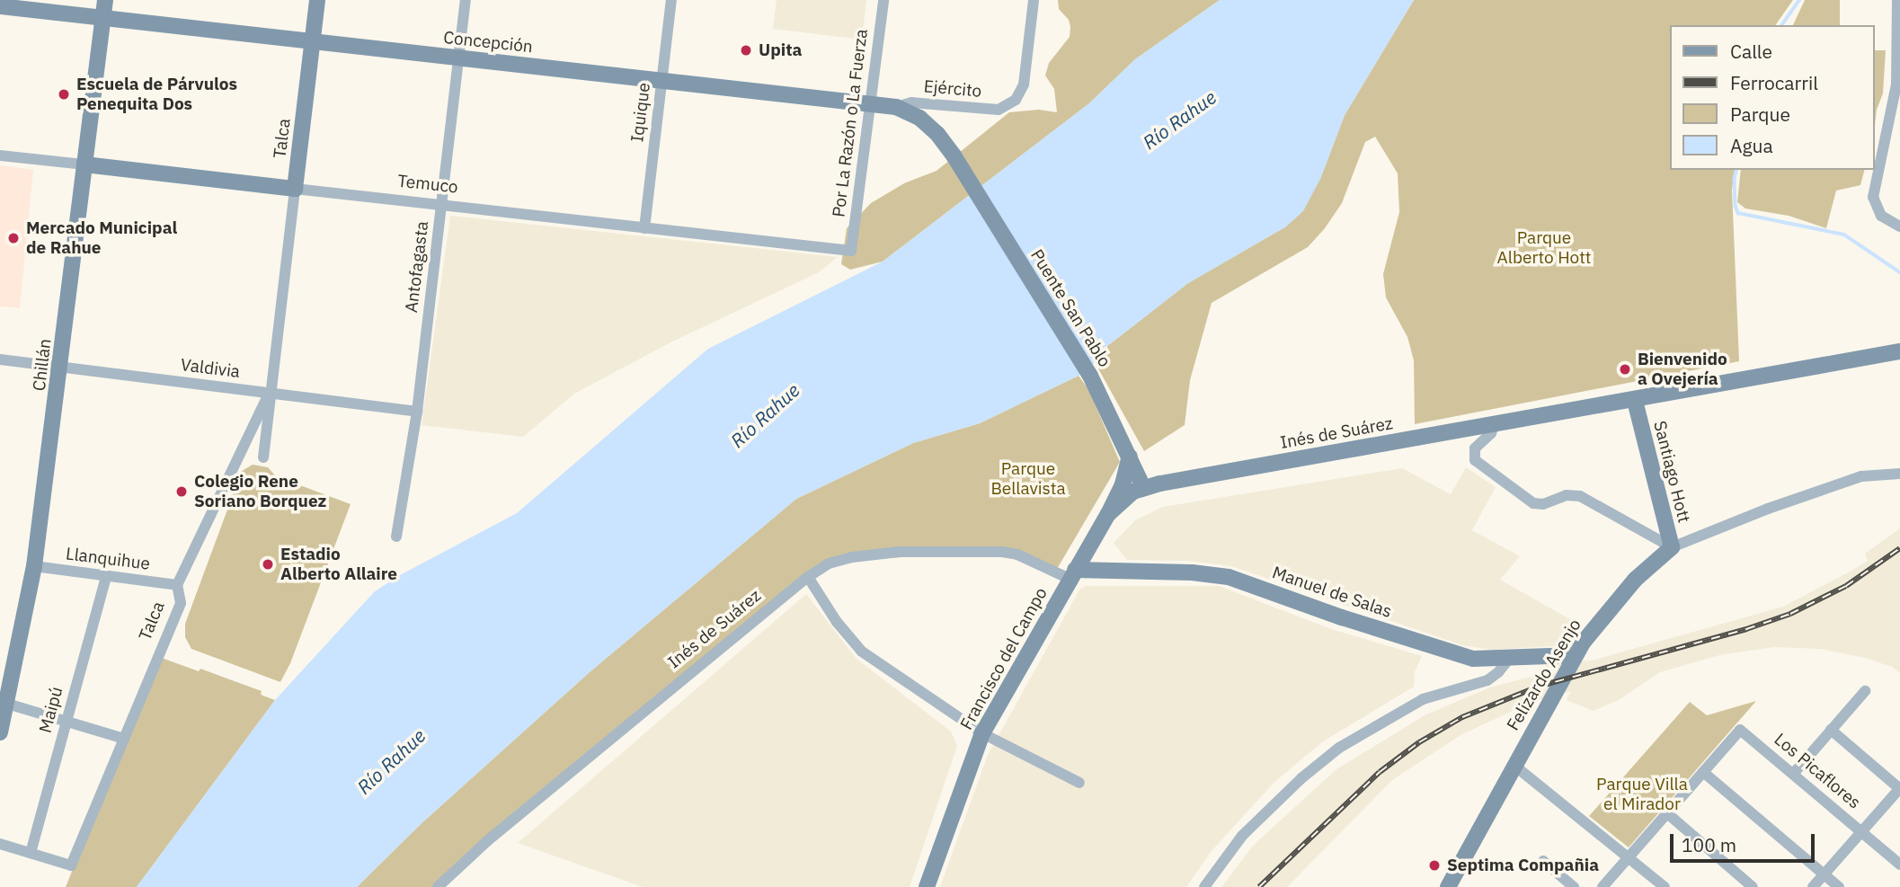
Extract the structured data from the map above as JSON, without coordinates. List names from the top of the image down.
{
  "streets": {
    "street": [
      "Concepción",
      "Ejército",
      "Iquique",
      "Por La Razón o La Fuerza",
      "Talca",
      "Temuco",
      "Antofagasta",
      "Puente San Pablo",
      "Chillán",
      "Valdivia",
      "Inés de Suárez",
      "Santiago Hott",
      "Llanquihue",
      "Manuel de Salas",
      "Francisco del Campo",
      "Felizardo Asenjo",
      "Maipú",
      "Los Picaflores"
    ]
  },
  "crossings": [
    ["Concepción", "Ejército"],
    ["Concepción", "Iquique"],
    ["Concepción", "Por La Razón o La Fuerza"],
    ["Concepción", "Talca"],
    ["Concepción", "Antofagasta"],
    ["Concepción", "Puente San Pablo"],
    ["Concepción", "Chillán"],
    ["Iquique", "Temuco"],
    ["Por La Razón o La Fuerza", "Temuco"],
    ["Talca", "Temuco"],
    ["Talca", "Valdivia"],
    ["Talca", "Llanquihue"],
    ["Talca", "Maipú"],
    ["Temuco", "Antofagasta"],
    ["Temuco", "Chillán"],
    ["Antofagasta", "Valdivia"],
    ["Puente San Pablo", "Inés de Suárez"],
    ["Puente San Pablo", "Francisco del Campo"],
    ["Chillán", "Valdivia"],
    ["Chillán", "Llanquihue"],
    ["Inés de Suárez", "Santiago Hott"],
    ["Inés de Suárez", "Manuel de Salas"],
    ["Inés de Suárez", "Francisco del Campo"],
    ["Santiago Hott", "Felizardo Asenjo"],
    ["Llanquihue", "Maipú"],
    ["Manuel de Salas", "Francisco del Campo"],
    ["Manuel de Salas", "Felizardo Asenjo"]
  ],
  "water": ["Río Rahue"],
  "parks": ["Parque Alberto Hott", "Parque Bellavista", "Parque Villa el Mirador"],
  "places": [
    "Upita",
    "Escuela de Párvulos Penequita Dos",
    "Mercado Municipal de Rahue",
    "Bienvenido a Ovejería",
    "Colegio Rene Soriano Borquez",
    "Estadio Alberto Allaire",
    "Septima Compañia"
  ],
  "legend": [
    "Calle",
    "Ferrocarril",
    "Parque",
    "Agua"
  ],
  "scale_bar": "100 m"
}
